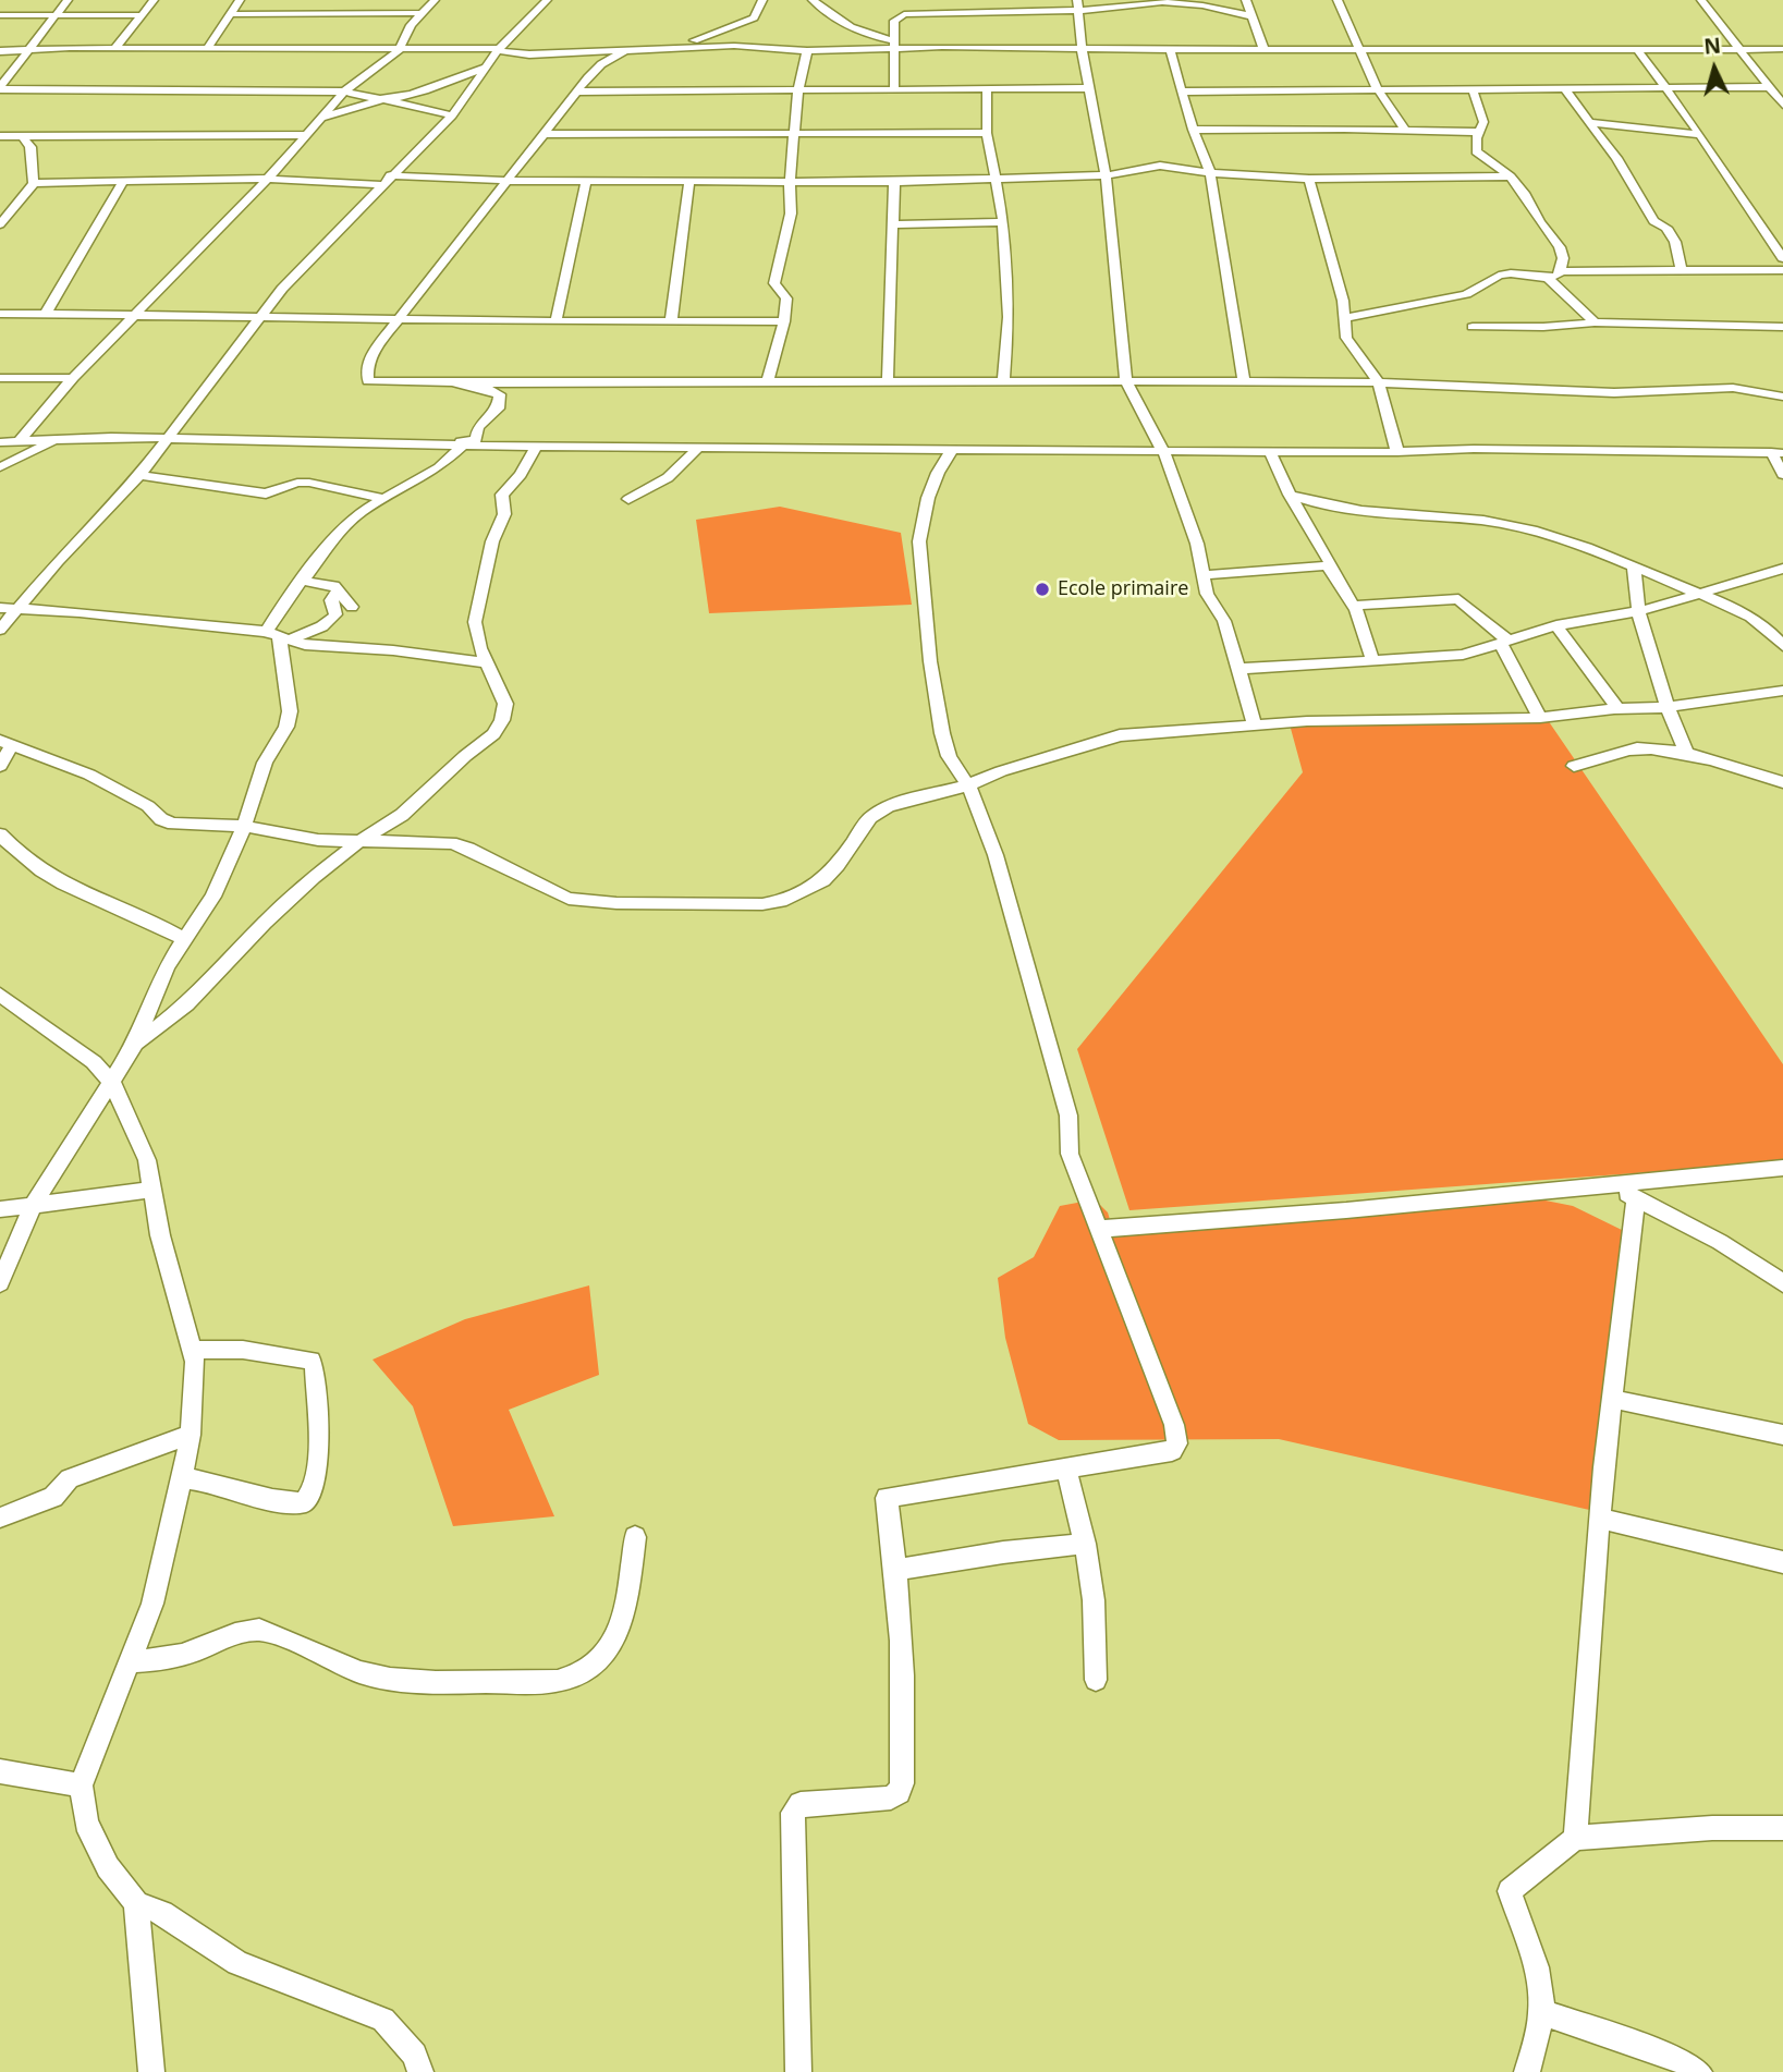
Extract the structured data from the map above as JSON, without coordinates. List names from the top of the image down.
{
  "places": ["Ecole primaire"],
  "north": "top"
}
